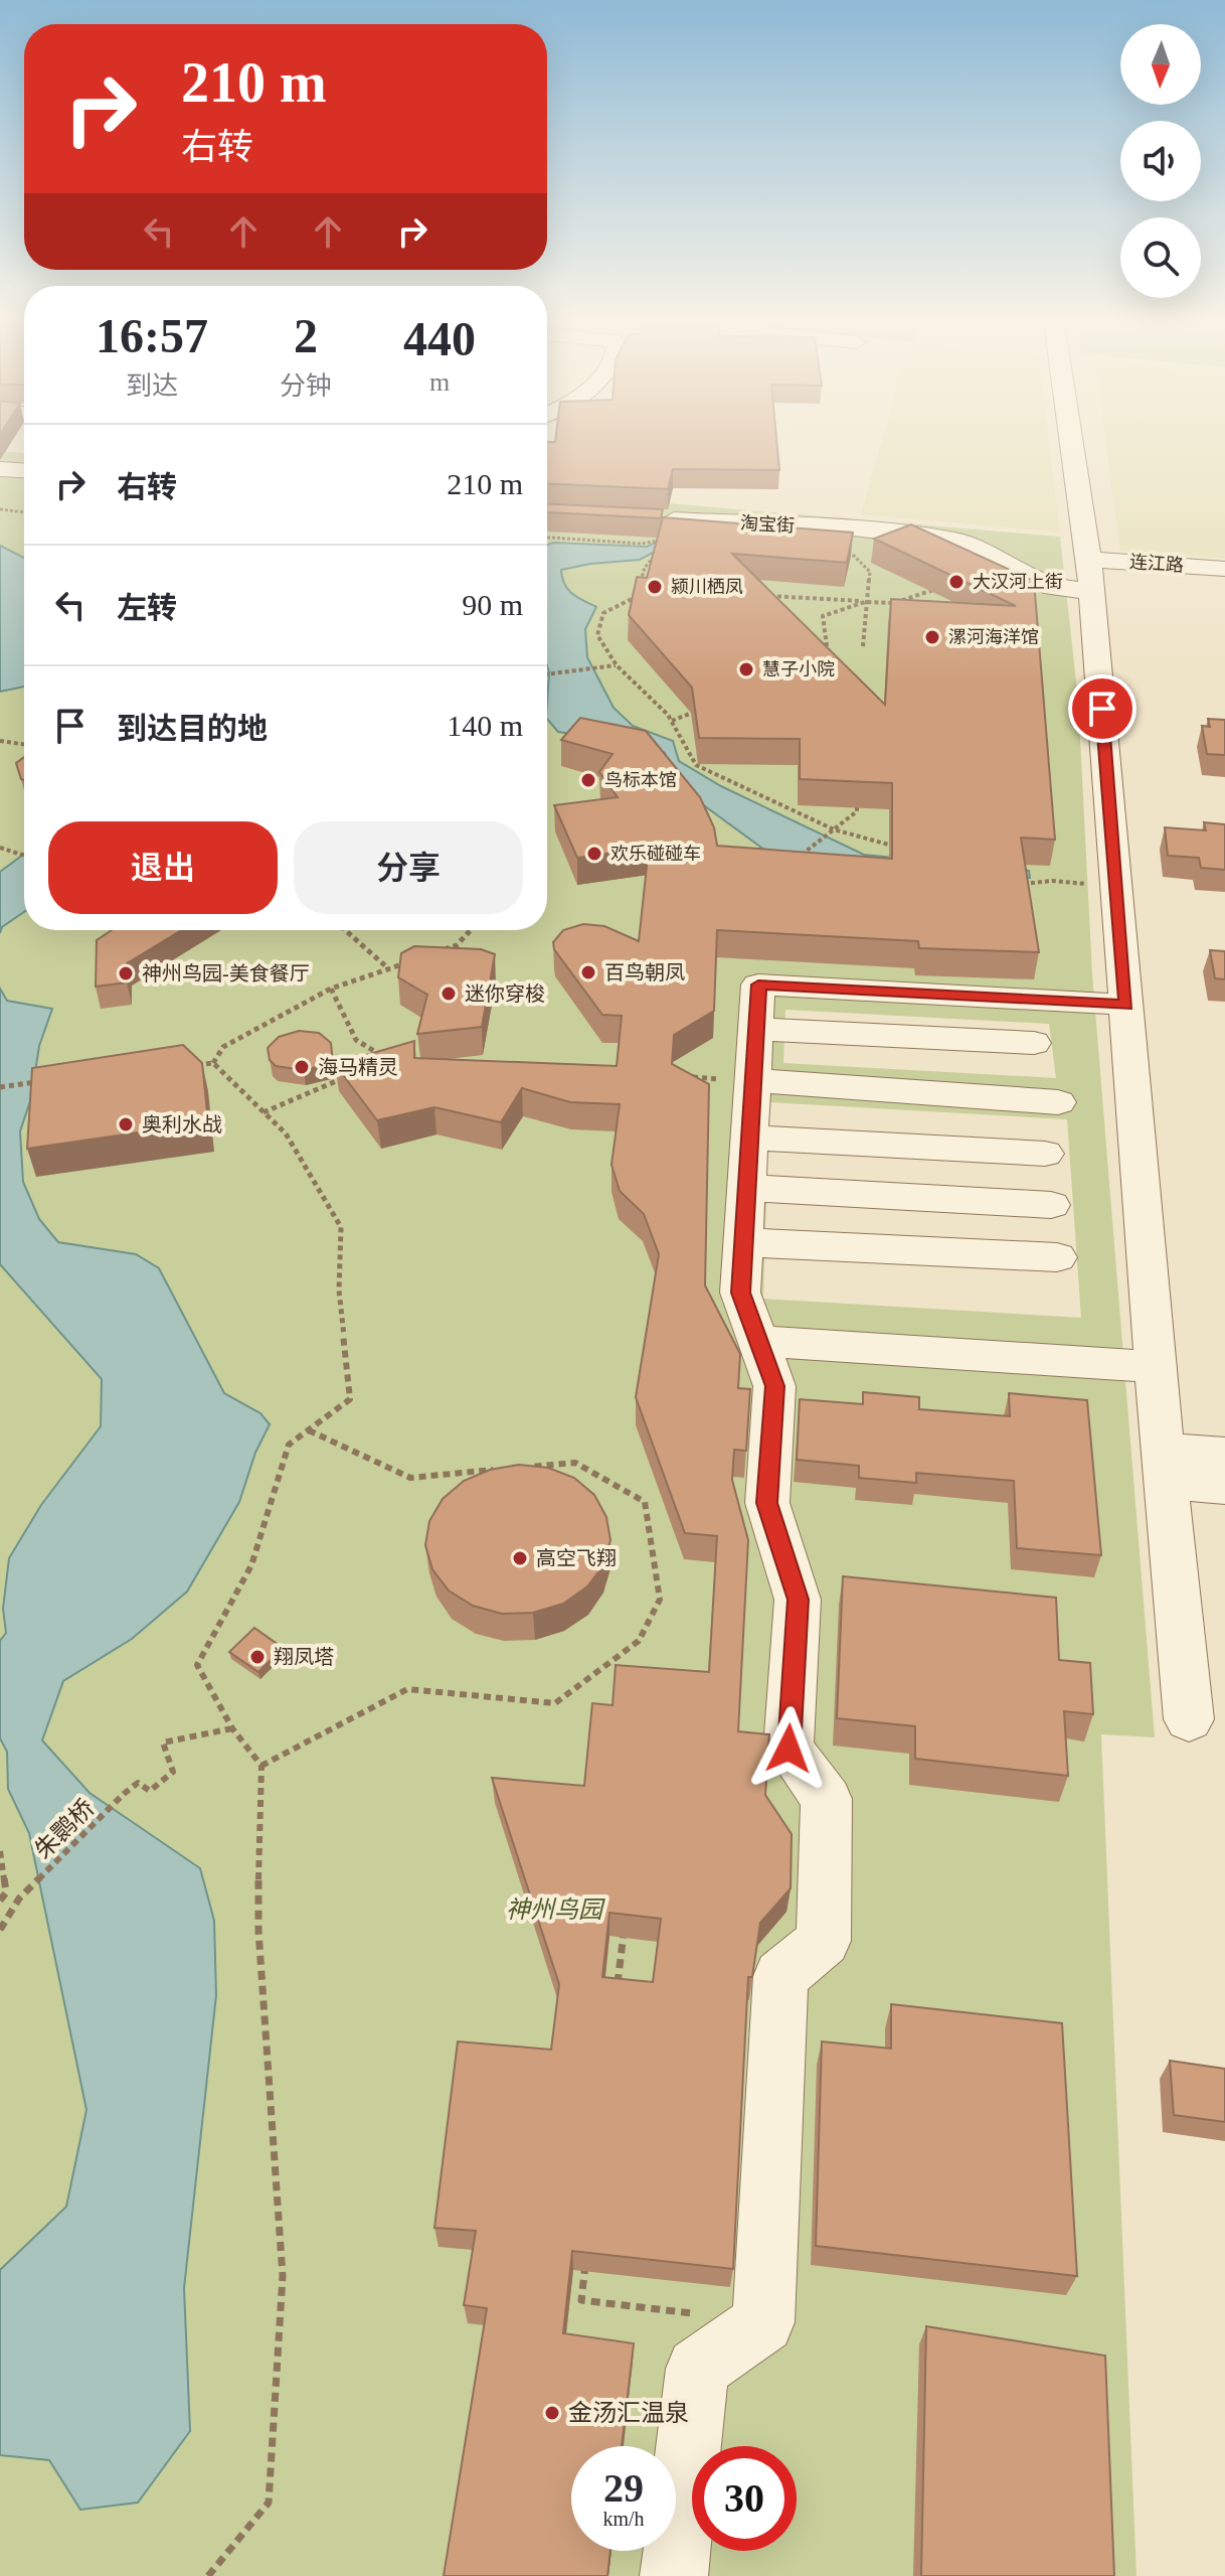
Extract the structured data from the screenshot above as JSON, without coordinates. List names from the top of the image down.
{
  "streets": {
    "street": ["淘宝街", "连江路"],
    "path": ["朱鹮桥"]
  },
  "crossings": [
    ["淘宝街", "连江路"]
  ],
  "parks": ["神州鸟园"],
  "places": [
    "大汉河上街",
    "颍川栖凤",
    "漯河海洋馆",
    "慧子小院",
    "鸟标本馆",
    "欢乐碰碰车",
    "百鸟朝凤",
    "神州鸟园-美食餐厅",
    "迷你穿梭",
    "海马精灵",
    "奥利水战",
    "高空飞翔",
    "翔凤塔",
    "金汤汇温泉"
  ],
  "north": "bottom",
  "page": {
    "turn": ["210 m", "右转"],
    "eta": [
      "16:57",
      "到达",
      "2",
      "分钟",
      "440",
      "m"
    ],
    "list": [
      {
        "name": "右转",
        "value": "210 m"
      },
      {
        "name": "左转",
        "value": "90 m"
      },
      {
        "name": "到达目的地",
        "value": "140 m"
      }
    ],
    "buttons": ["退出", "分享"],
    "speed": "29 km/h",
    "limit": "30"
  }
}
